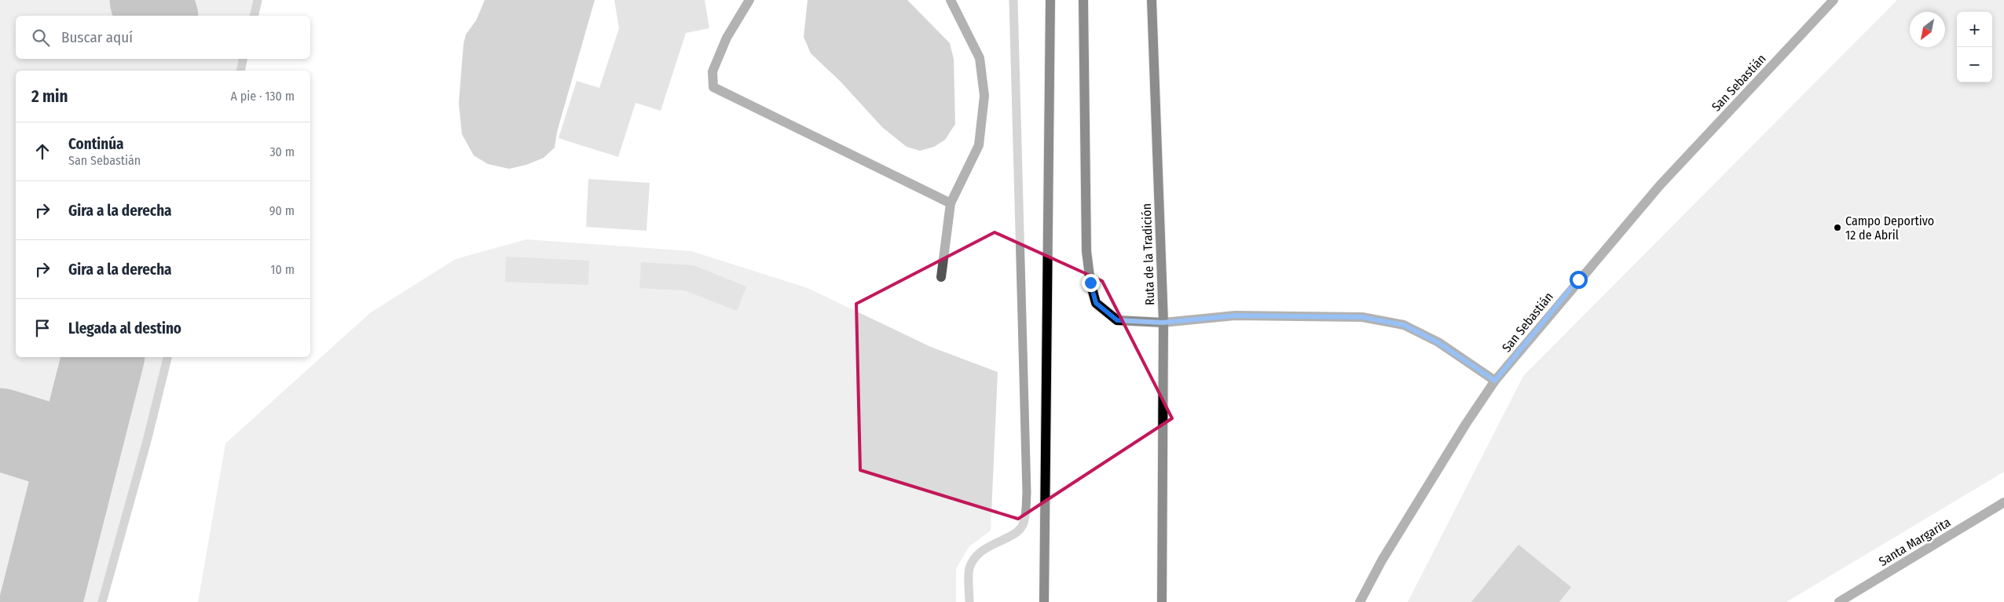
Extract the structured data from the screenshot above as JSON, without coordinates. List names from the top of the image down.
{
  "streets": {
    "main road": ["Ruta de la Tradición"],
    "street": ["San Sebastián", "Santa Margarita"]
  },
  "places": ["Campo Deportivo 12 de Abril"],
  "north": "bottom left",
  "page": {
    "map_buttons": ["+", "−"],
    "search": "Buscar aquí",
    "heading": ["2 min", "A pie · 130 m"],
    "list": [
      ["Continúa", "San Sebastián", "30 m"],
      ["Gira a la derecha", "90 m"],
      ["Gira a la derecha", "10 m"],
      "Llegada al destino"
    ]
  }
}
